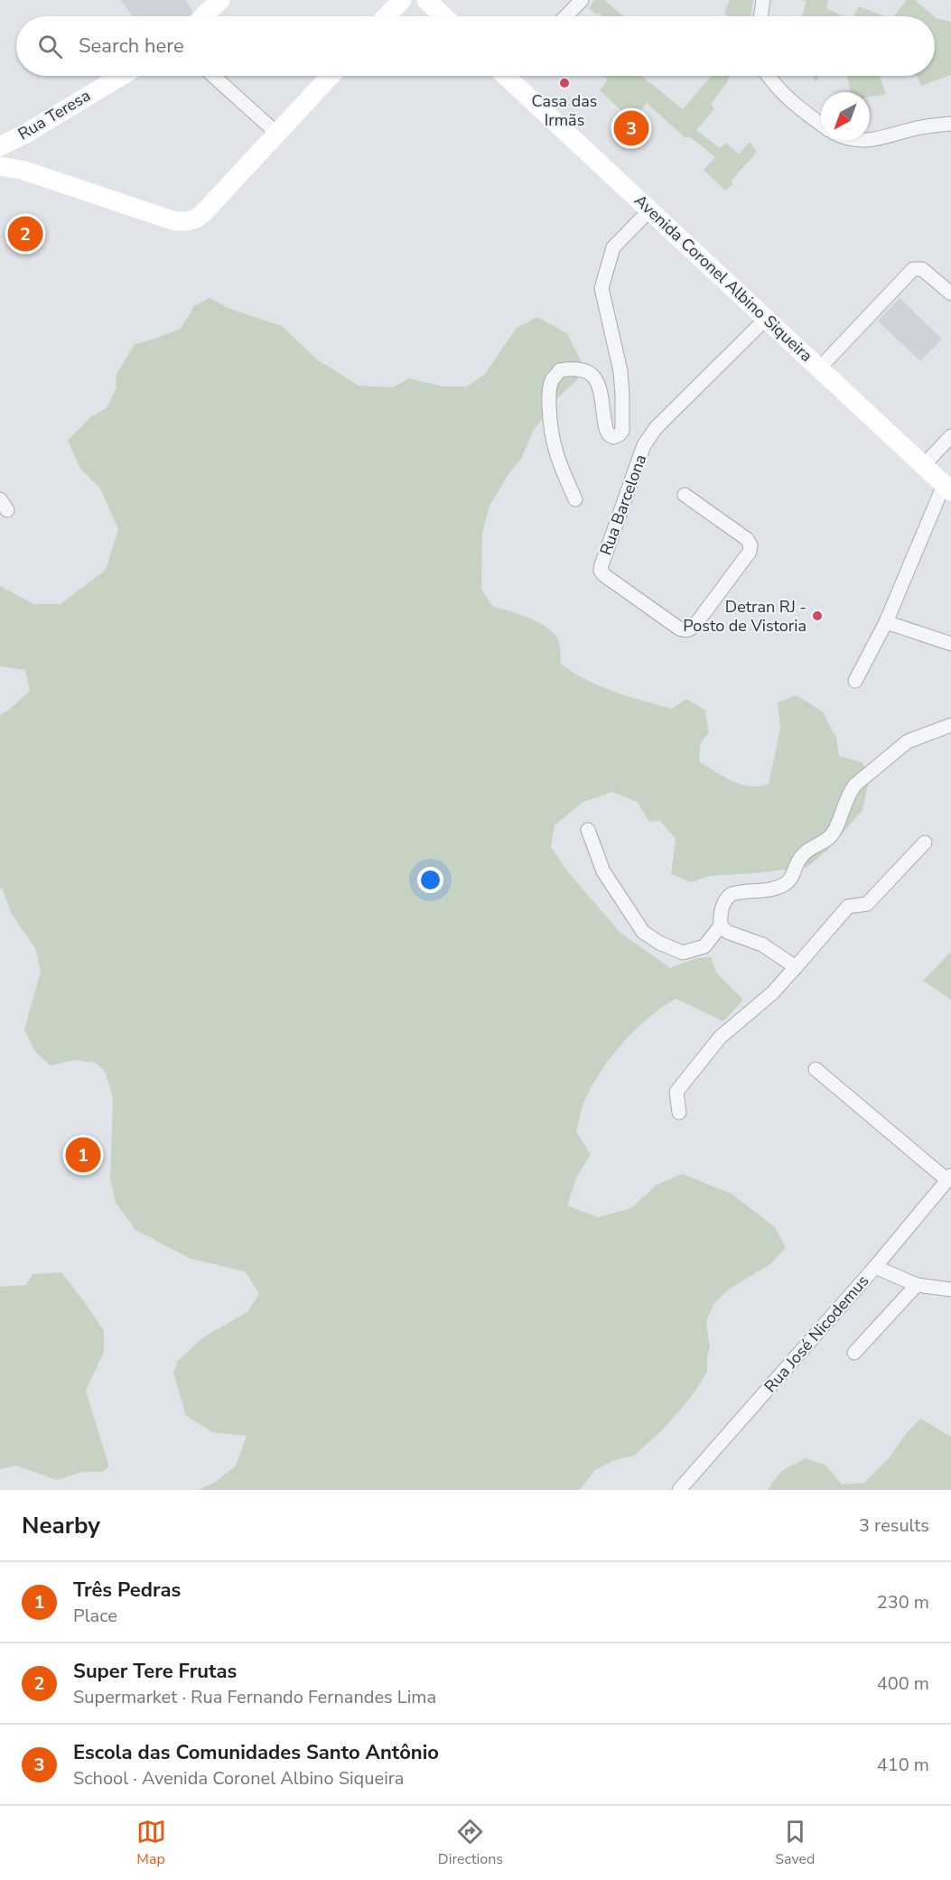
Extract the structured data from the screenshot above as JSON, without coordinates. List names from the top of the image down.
{
  "streets": {
    "main road": ["Rua Teresa", "Avenida Coronel Albino Siqueira"],
    "street": ["Rua Barcelona", "Rua José Nicodemus"]
  },
  "crossings": [
    ["Avenida Coronel Albino Siqueira", "Rua Barcelona"]
  ],
  "places": ["Casa das Irmãs", "Detran RJ - Posto de Vistoria"],
  "north": "bottom left",
  "page": {
    "search": "Search here",
    "pins": ["3", "2", "1"],
    "heading": ["Nearby", "3 results"],
    "list": [
      {
        "mark": "1",
        "name": "Três Pedras",
        "note": "Place",
        "value": "230 m"
      },
      {
        "mark": "2",
        "name": "Super Tere Frutas",
        "note": "Supermarket · Rua Fernando Fernandes Lima",
        "value": "400 m"
      },
      {
        "mark": "3",
        "name": "Escola das Comunidades Santo Antônio",
        "note": "School · Avenida Coronel Albino Siqueira",
        "value": "410 m"
      }
    ],
    "nav": ["Map", "Directions", "Saved"]
  }
}
